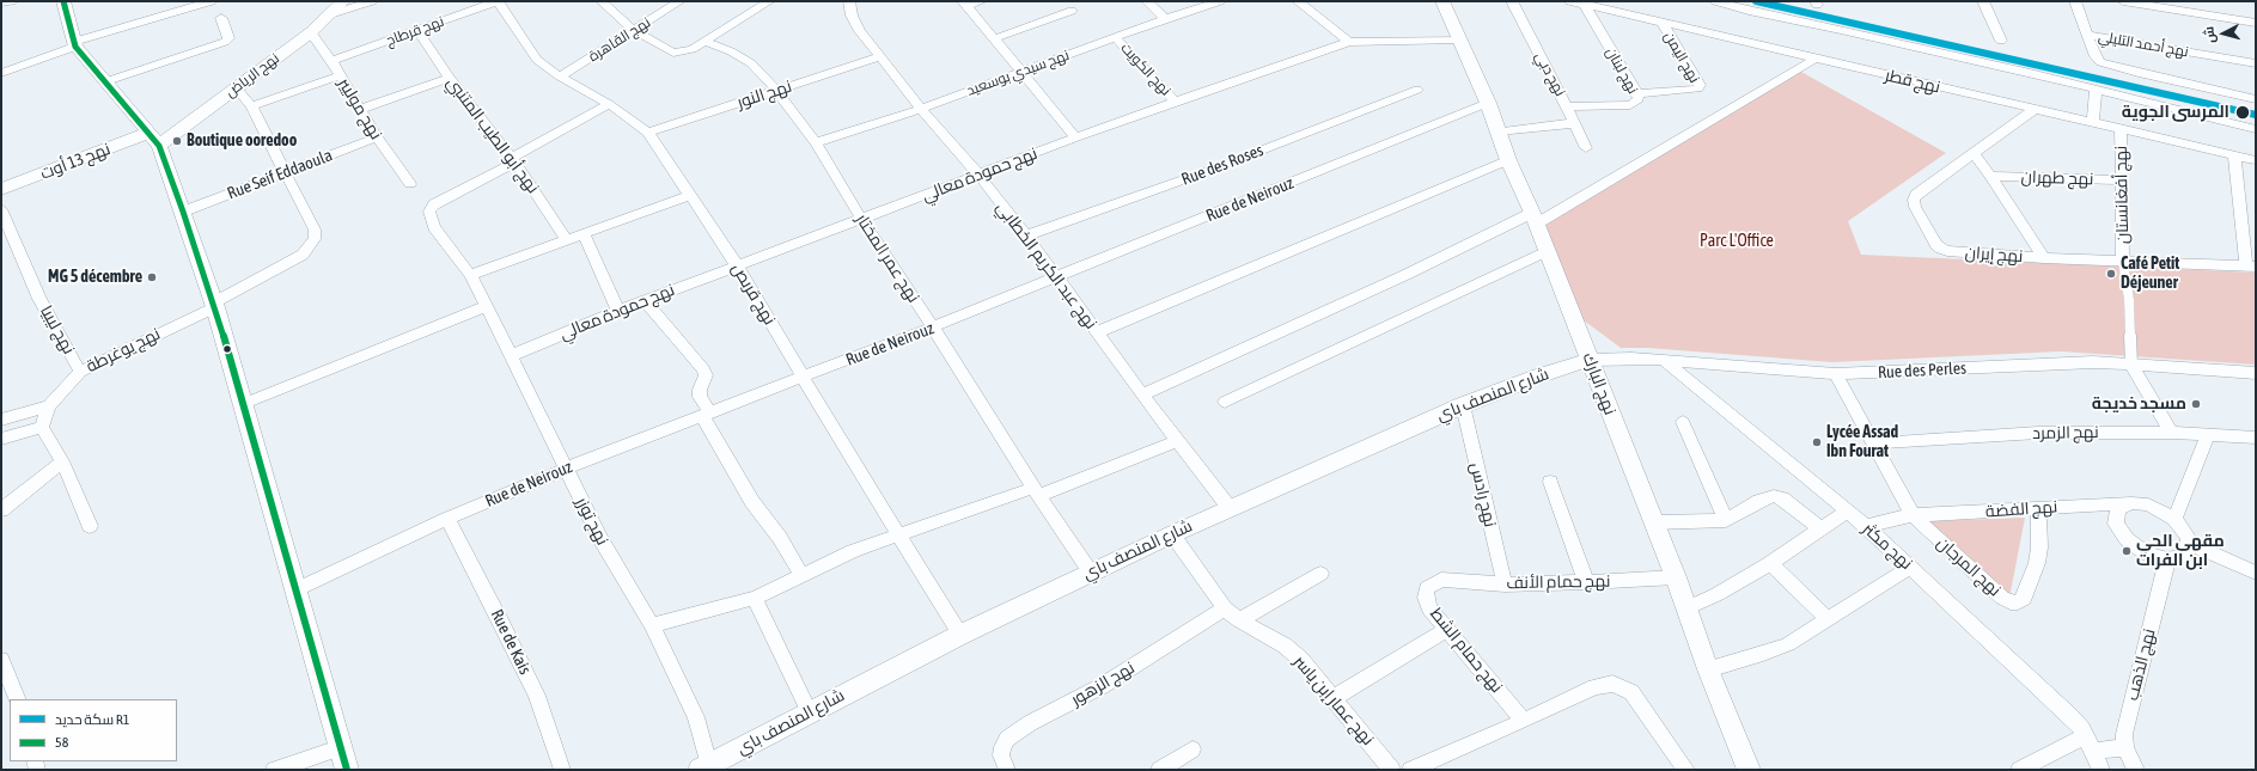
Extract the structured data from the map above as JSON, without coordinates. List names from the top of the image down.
{
  "streets": {
    "street": [
      "نهج قرطاج",
      "نهج القاهرة",
      "نهج أحمد التليلي",
      "نهج اليمن",
      "نهج الكويت",
      "نهج لبنان",
      "نهج سيدي بوسعيد",
      "نهج دبي",
      "نهج الرياض",
      "نهج قطر",
      "نهج النور",
      "نهج موليير",
      "نهج أبو الطيب المتنبي",
      "نهج 13 أوت",
      "Rue des Roses",
      "Rue Seif Eddaoula",
      "نهج حمودة معالي",
      "نهج طهران",
      "نهج أفغانستان",
      "Rue de Neirouz",
      "نهج إيران",
      "نهج عمر المختار",
      "نهج عبد الكريم الخطابي",
      "نهج قربص",
      "نهج ليبيا",
      "نهج يوغرطة",
      "Rue des Perles",
      "نهج البارك",
      "شارع المنصف باي",
      "نهج الزمرد",
      "نهج رادس",
      "نهج الفضة",
      "نهج توزر",
      "نهج مكثر",
      "نهج المرجان",
      "نهج حمام الأنف",
      "Rue de Kais",
      "نهج حمام الشط",
      "نهج الذهب",
      "نهج الزهور",
      "نهج عمار إبن ياسر"
    ]
  },
  "crossings": [
    ["نهج قرطاج", "نهج موليير"],
    ["نهج قرطاج", "نهج أبو الطيب المتنبي"],
    ["نهج قرطاج", "نهج قربص"],
    ["نهج القاهرة", "نهج قربص"],
    ["نهج اليمن", "نهج لبنان"],
    ["نهج اليمن", "نهج قطر"],
    ["نهج الكويت", "نهج سيدي بوسعيد"],
    ["نهج الكويت", "نهج حمودة معالي"],
    ["نهج لبنان", "نهج دبي"],
    ["نهج لبنان", "نهج قطر"],
    ["نهج سيدي بوسعيد", "نهج عمر المختار"],
    ["نهج سيدي بوسعيد", "نهج عبد الكريم الخطابي"],
    ["نهج الرياض", "نهج موليير"],
    ["نهج الرياض", "نهج 13 أوت"],
    ["نهج قطر", "نهج أفغانستان"],
    ["نهج قطر", "نهج إيران"],
    ["نهج النور", "نهج عمر المختار"],
    ["نهج النور", "نهج عبد الكريم الخطابي"],
    ["نهج النور", "نهج قربص"],
    ["نهج موليير", "Rue Seif Eddaoula"],
    ["نهج أبو الطيب المتنبي", "نهج توزر"],
    ["Rue des Roses", "نهج عبد الكريم الخطابي"],
    ["Rue Seif Eddaoula", "نهج يوغرطة"],
    ["نهج حمودة معالي", "نهج عمر المختار"],
    ["نهج حمودة معالي", "نهج عبد الكريم الخطابي"],
    ["نهج حمودة معالي", "نهج قربص"],
    ["نهج حمودة معالي", "نهج البارك"],
    ["نهج حمودة معالي", "نهج توزر"],
    ["نهج طهران", "نهج أفغانستان"],
    ["نهج أفغانستان", "نهج إيران"],
    ["Rue de Neirouz", "نهج عمر المختار"],
    ["Rue de Neirouz", "نهج عبد الكريم الخطابي"],
    ["Rue de Neirouz", "نهج قربص"],
    ["Rue de Neirouz", "نهج البارك"],
    ["Rue de Neirouz", "نهج توزر"],
    ["Rue de Neirouz", "Rue de Kais"],
    ["نهج عمر المختار", "شارع المنصف باي"],
    ["نهج عبد الكريم الخطابي", "شارع المنصف باي"],
    ["نهج قربص", "شارع المنصف باي"],
    ["نهج ليبيا", "نهج يوغرطة"],
    ["Rue des Perles", "نهج البارك"],
    ["Rue des Perles", "شارع المنصف باي"],
    ["Rue des Perles", "نهج مكثر"],
    ["نهج البارك", "شارع المنصف باي"],
    ["نهج البارك", "نهج حمام الأنف"],
    ["شارع المنصف باي", "نهج رادس"],
    ["شارع المنصف باي", "نهج توزر"],
    ["شارع المنصف باي", "نهج عمار إبن ياسر"],
    ["نهج رادس", "نهج حمام الأنف"],
    ["نهج الفضة", "نهج مكثر"],
    ["نهج الفضة", "نهج المرجان"],
    ["نهج حمام الأنف", "نهج حمام الشط"],
    ["نهج الزهور", "نهج عمار إبن ياسر"]
  ],
  "parks": ["Parc L'Office"],
  "places": [
    "المرسى الجوية",
    "Boutique ooredoo",
    "Café Petit Déjeuner",
    "MG 5 décembre",
    "مسجد خديجة",
    "Lycée Assad Ibn Fourat",
    "مقهى الحي ابن الفرات"
  ],
  "lines": ["rail line R1", "transit line 58"],
  "legend": ["سكة حديد R1", "58"],
  "north": "left"
}
